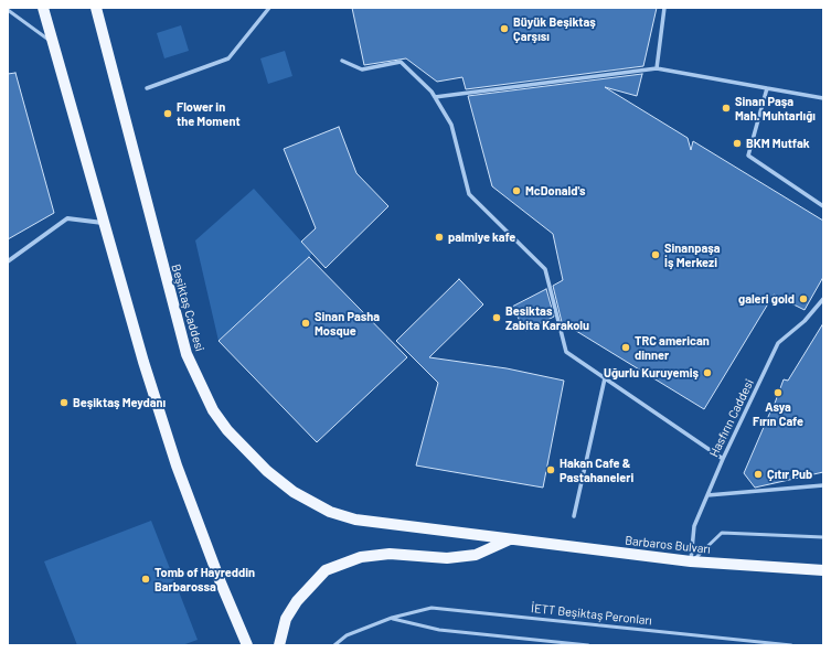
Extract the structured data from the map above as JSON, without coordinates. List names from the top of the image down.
{
  "streets": {
    "main road": ["Beşiktaş Caddesi", "Barbaros Bulvarı"],
    "street": ["Hasfırın Caddesi"],
    "lane": ["İETT Beşiktaş Peronları"]
  },
  "crossings": [
    ["Beşiktaş Caddesi", "Barbaros Bulvarı"],
    ["Hasfırın Caddesi", "Barbaros Bulvarı"]
  ],
  "places": [
    "Büyük Beşiktaş Çarşısı",
    "Sinan Paşa Mah. Muhtarlığı",
    "Flower in the Moment",
    "BKM Mutfak",
    "McDonald's",
    "palmiye kafe",
    "Sinanpaşa İş Merkezi",
    "galeri gold",
    "Besiktas Zabita Karakolu",
    "Sinan Pasha Mosque",
    "TRC american dinner",
    "Uğurlu Kuruyemiş",
    "Asya Fırın Cafe",
    "Beşiktaş Meydanı",
    "Hakan Cafe & Pastahaneleri",
    "Çıtır Pub",
    "Tomb of Hayreddin Barbarossa"
  ]
}
